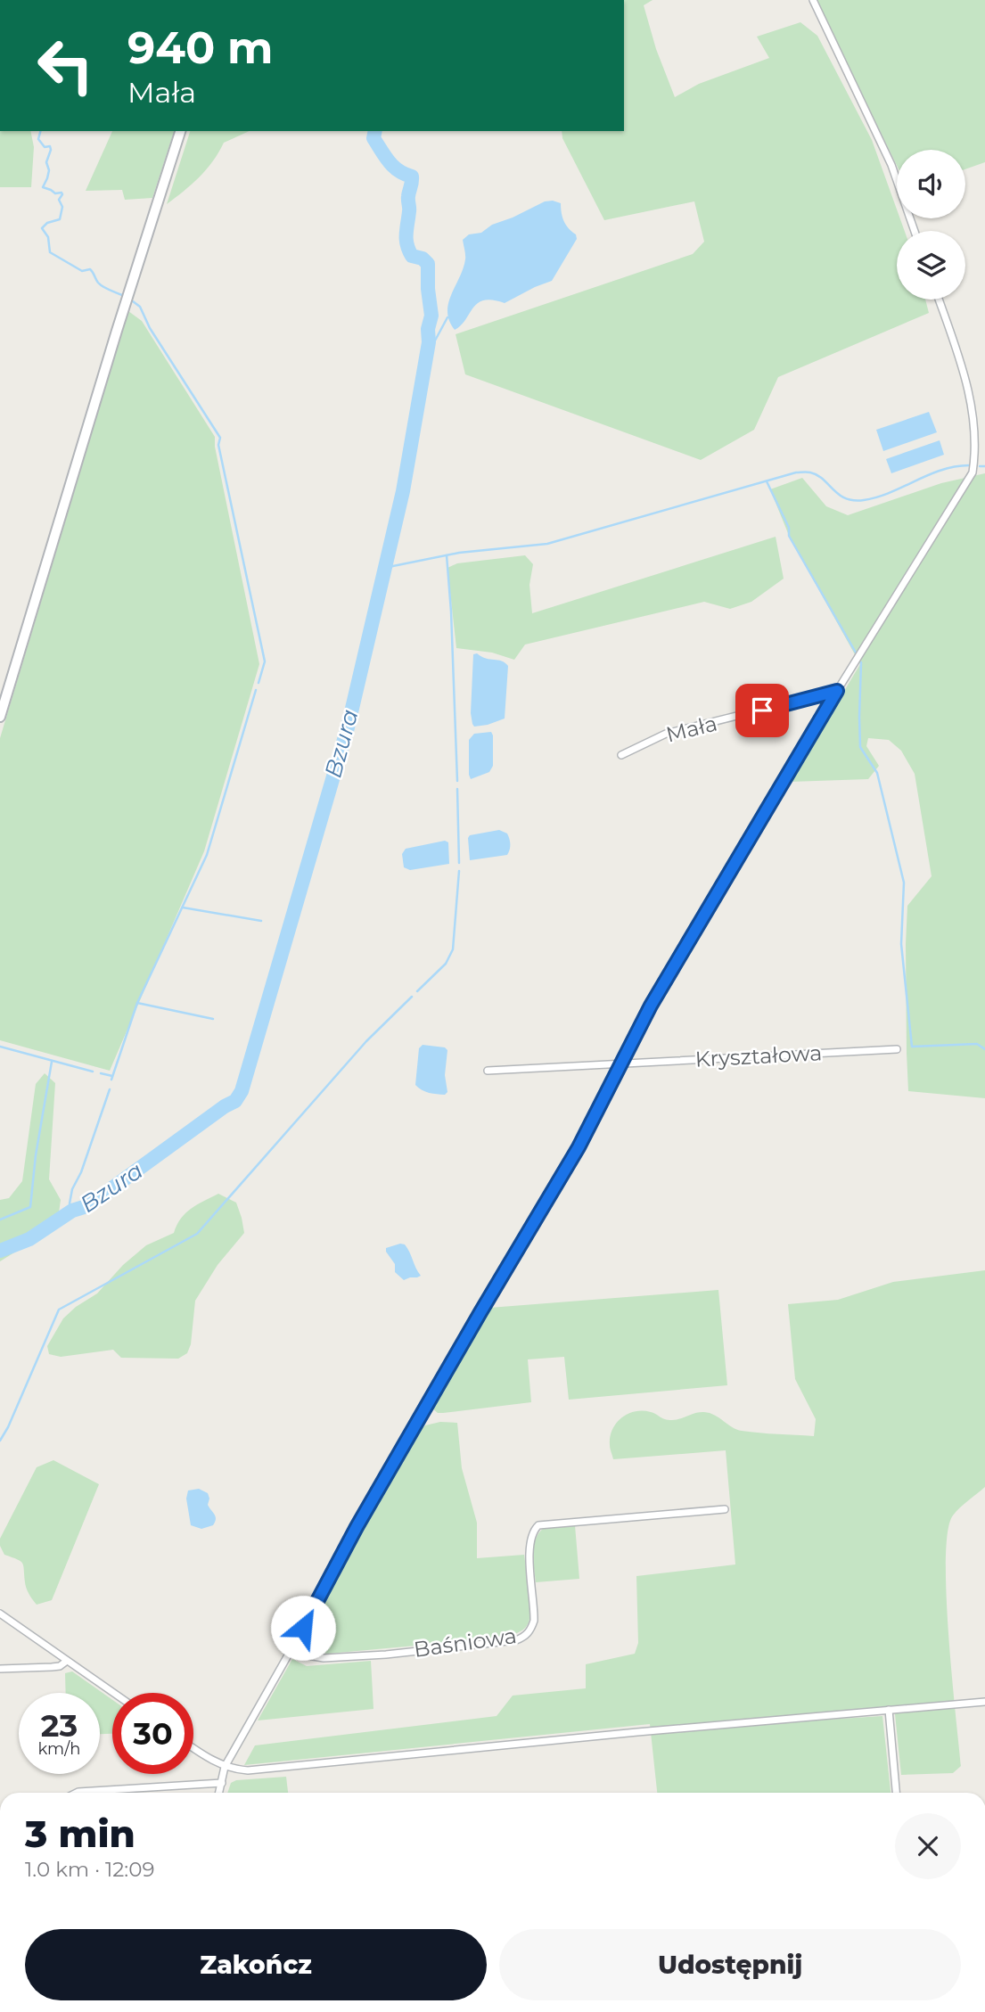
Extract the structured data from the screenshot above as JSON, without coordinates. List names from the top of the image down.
{
  "streets": {
    "street": ["Mała", "Kryształowa", "Baśniowa"]
  },
  "water": ["Bzura"],
  "page": {
    "turn": ["940 m", "Mała"],
    "speed": "23 km/h",
    "limit": "30",
    "heading": ["3 min", "1.0 km · 12:09"],
    "buttons": ["Zakończ", "Udostępnij"]
  }
}
